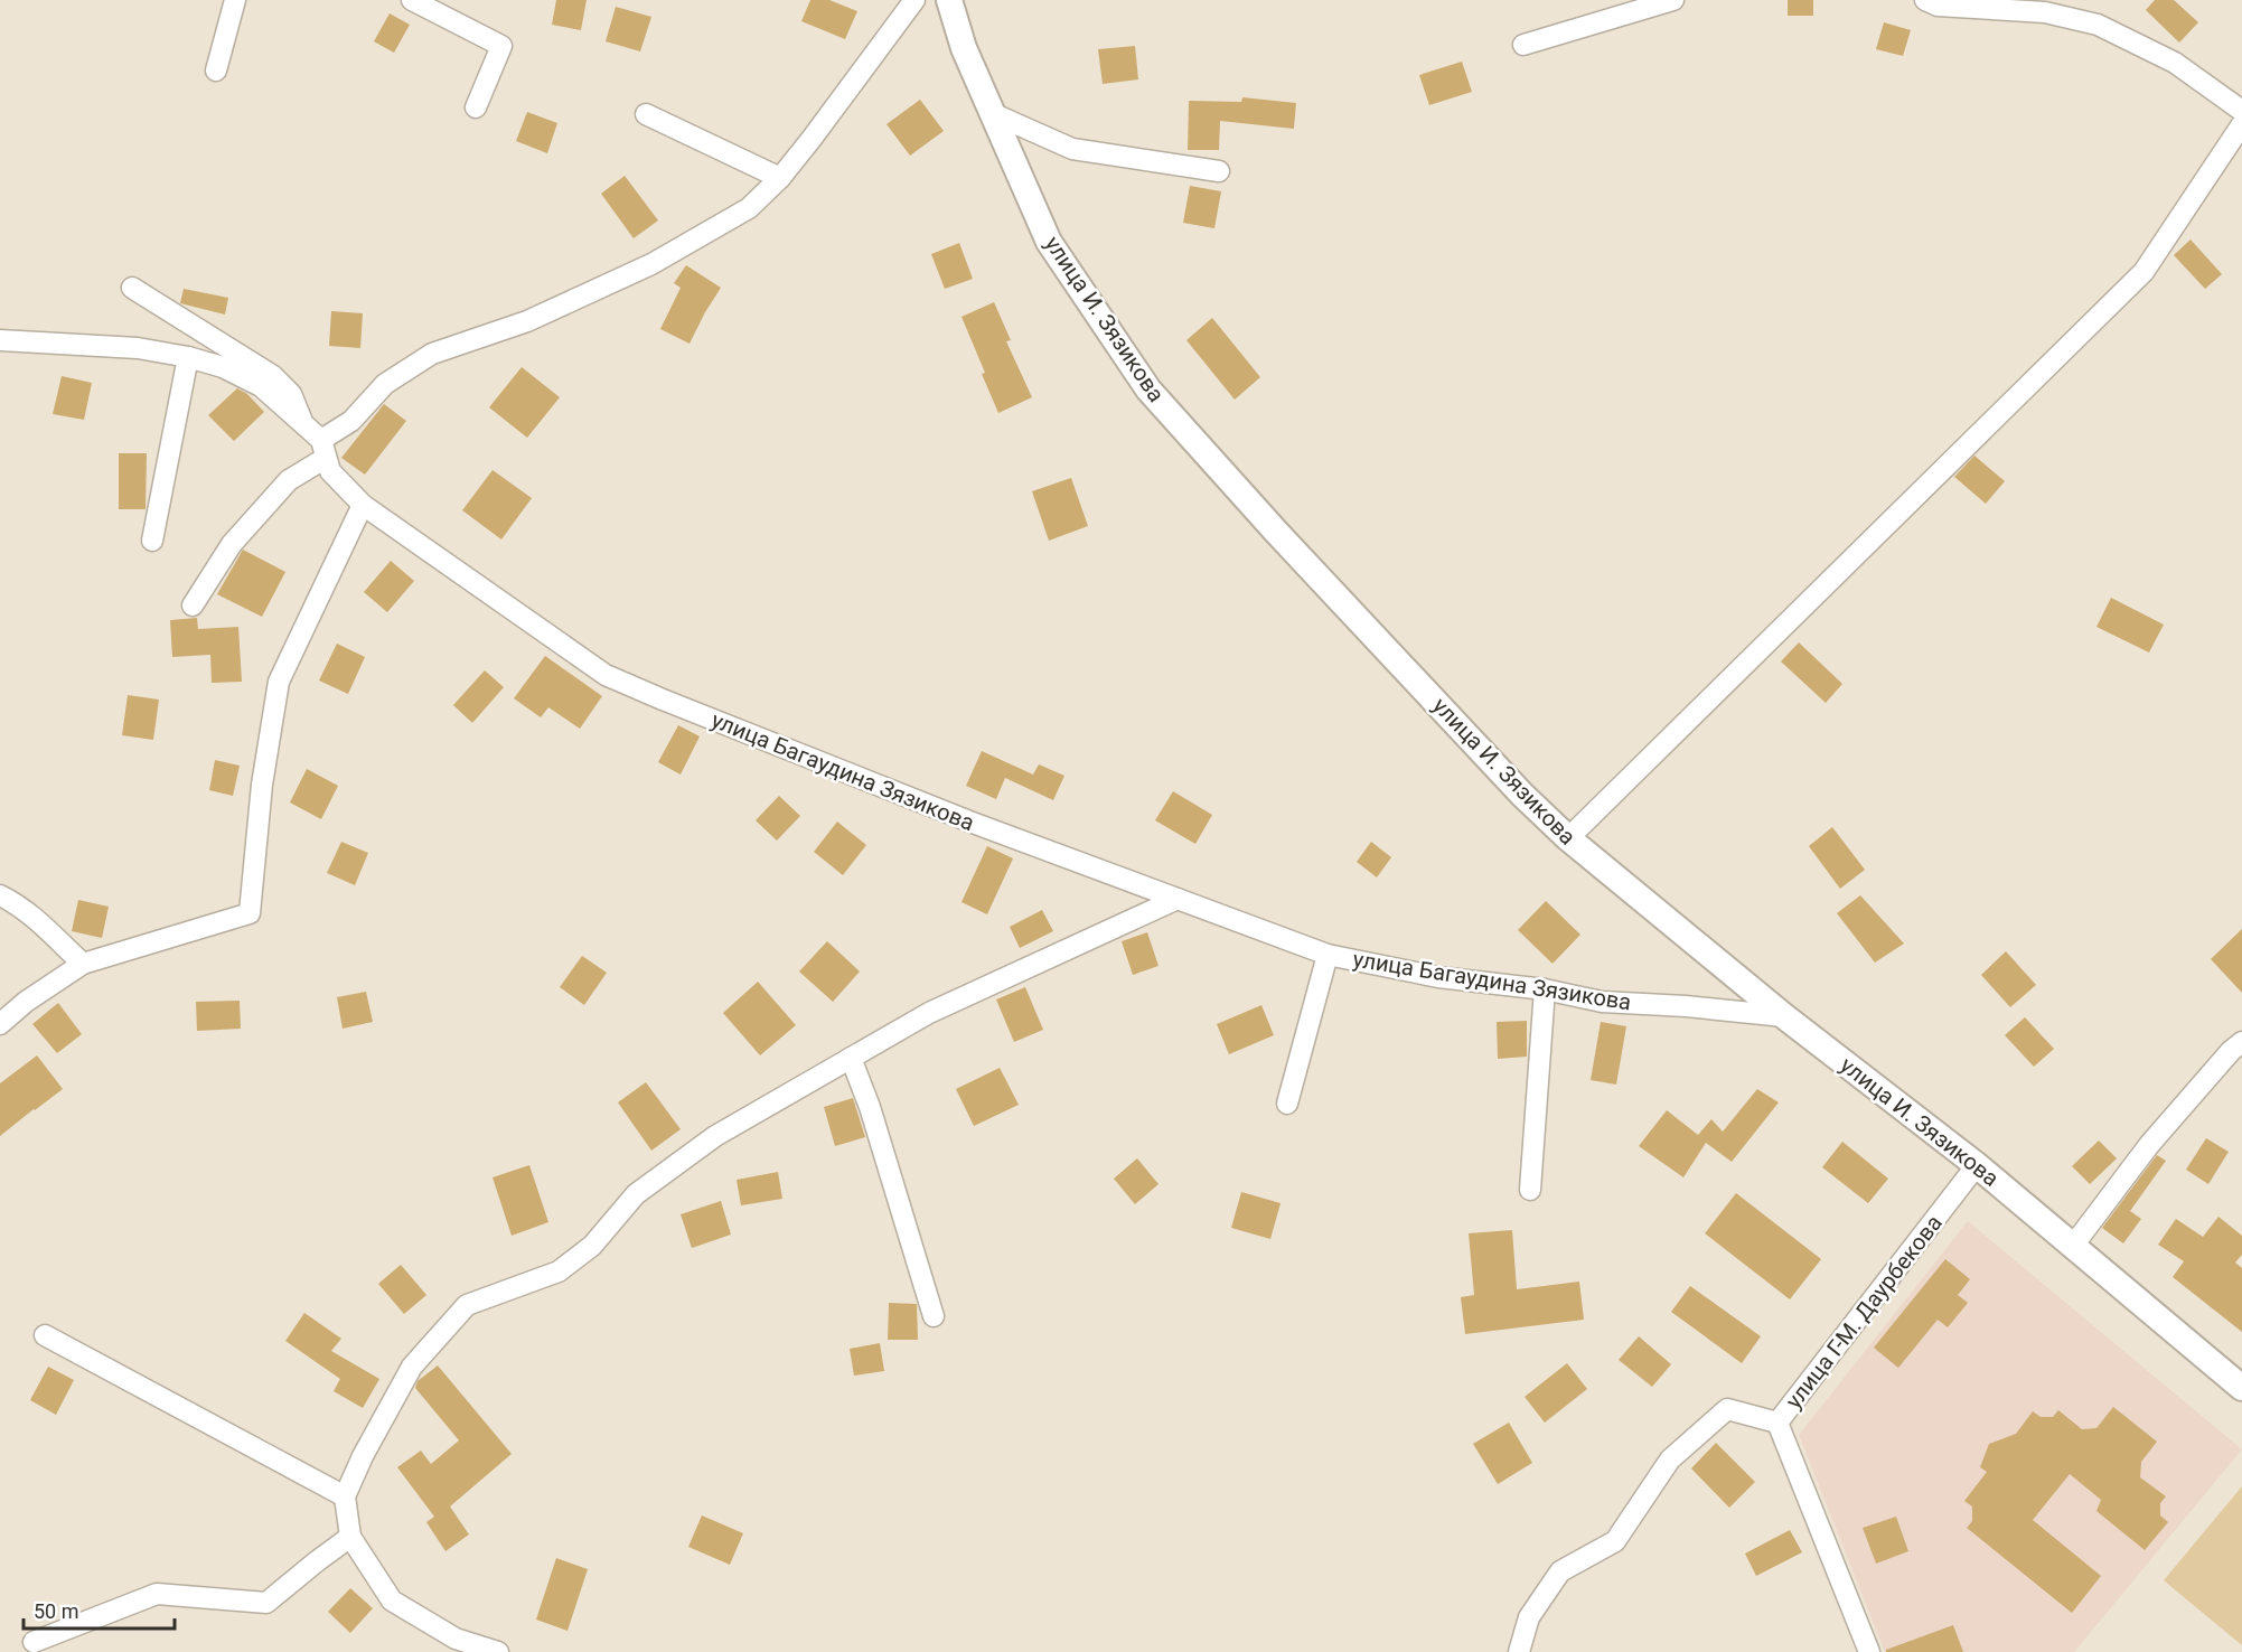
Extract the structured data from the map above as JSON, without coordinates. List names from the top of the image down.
{
  "streets": {
    "main road": ["улица И. Зязикова"],
    "street": ["улица Багаудина Зязикова", "улица Г-М. Даурбекова"]
  },
  "crossings": [
    ["улица И. Зязикова", "улица Багаудина Зязикова"],
    ["улица И. Зязикова", "улица Г-М. Даурбекова"]
  ],
  "scale_bar": "50 m"
}
